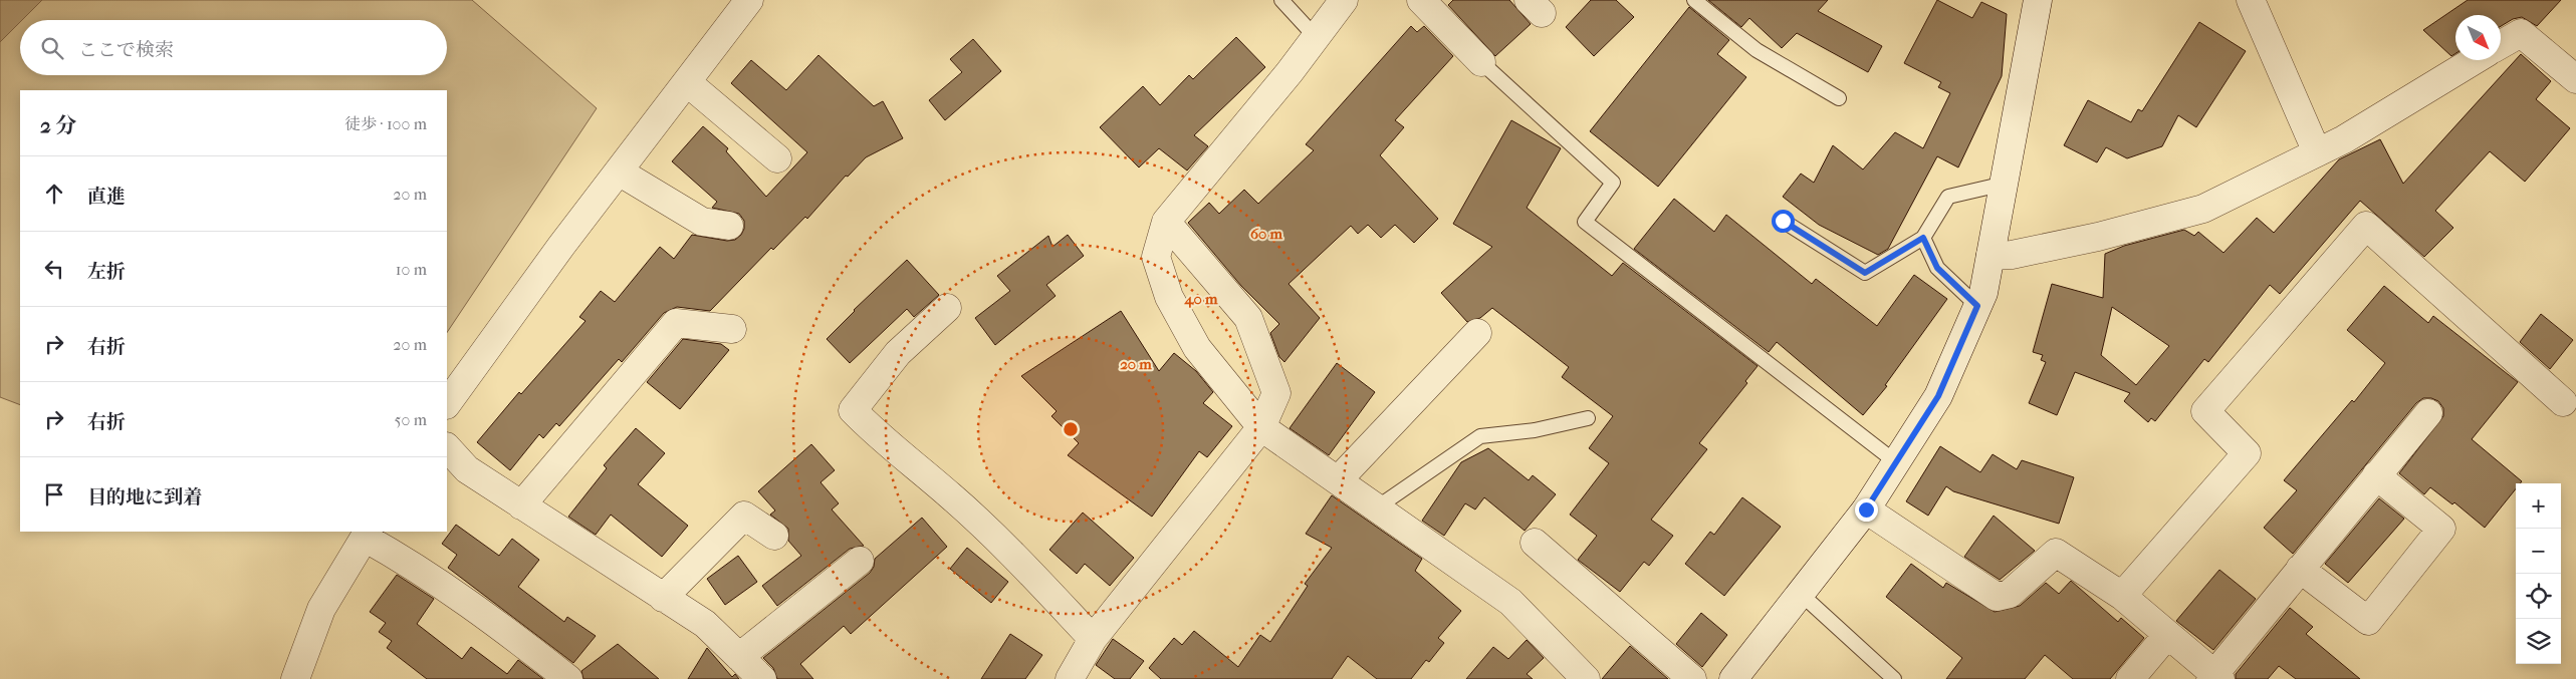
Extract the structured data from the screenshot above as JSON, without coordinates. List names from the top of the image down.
{
  "north": "bottom right",
  "page": {
    "search": "ここで検索",
    "heading": ["2 分", "徒歩 · 100 m"],
    "list": [
      ["直進", "20 m"],
      ["左折", "10 m"],
      ["右折", "20 m"],
      ["右折", "50 m"],
      "目的地に到着"
    ],
    "map_buttons": ["+", "−"]
  },
  "rings": ["60 m", "40 m", "20 m"]
}
